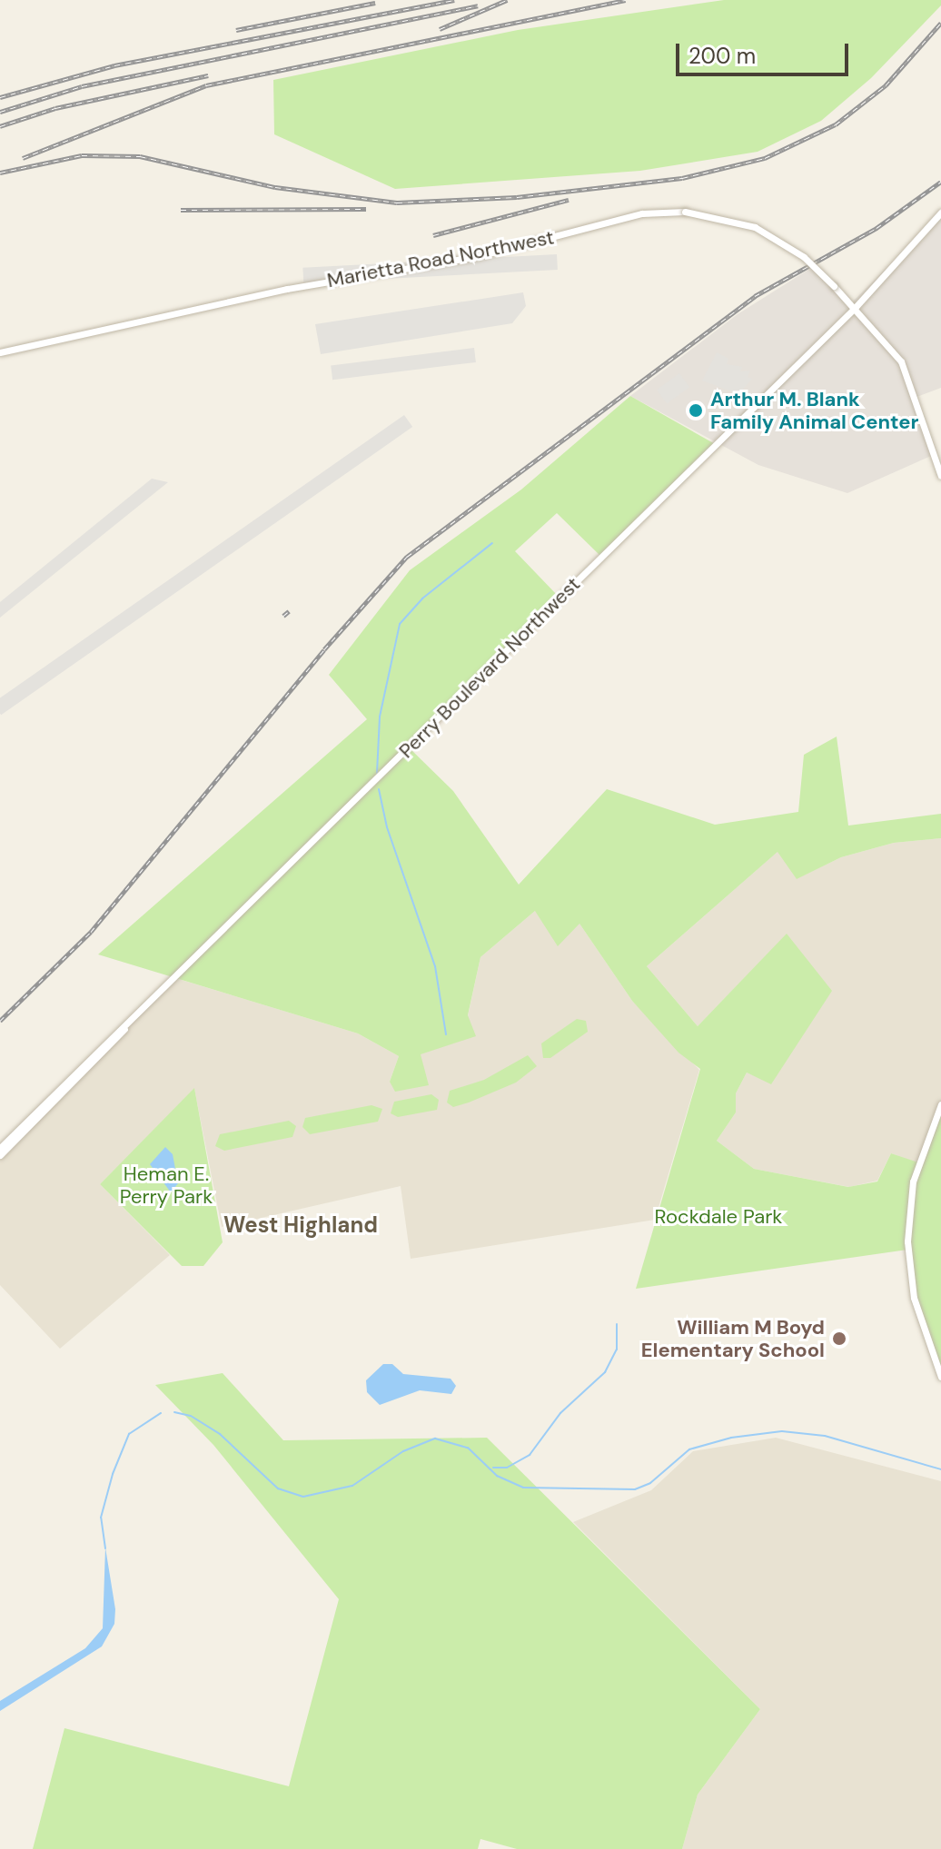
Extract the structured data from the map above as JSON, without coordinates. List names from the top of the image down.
{
  "streets": {
    "street": ["Marietta Road Northwest", "Perry Boulevard Northwest"]
  },
  "crossings": [
    ["Marietta Road Northwest", "Perry Boulevard Northwest"]
  ],
  "districts": ["West Highland"],
  "parks": ["Heman E. Perry Park", "Rockdale Park"],
  "places": ["Arthur M. Blank Family Animal Center", "William M Boyd Elementary School"],
  "scale_bar": "200 m"
}
